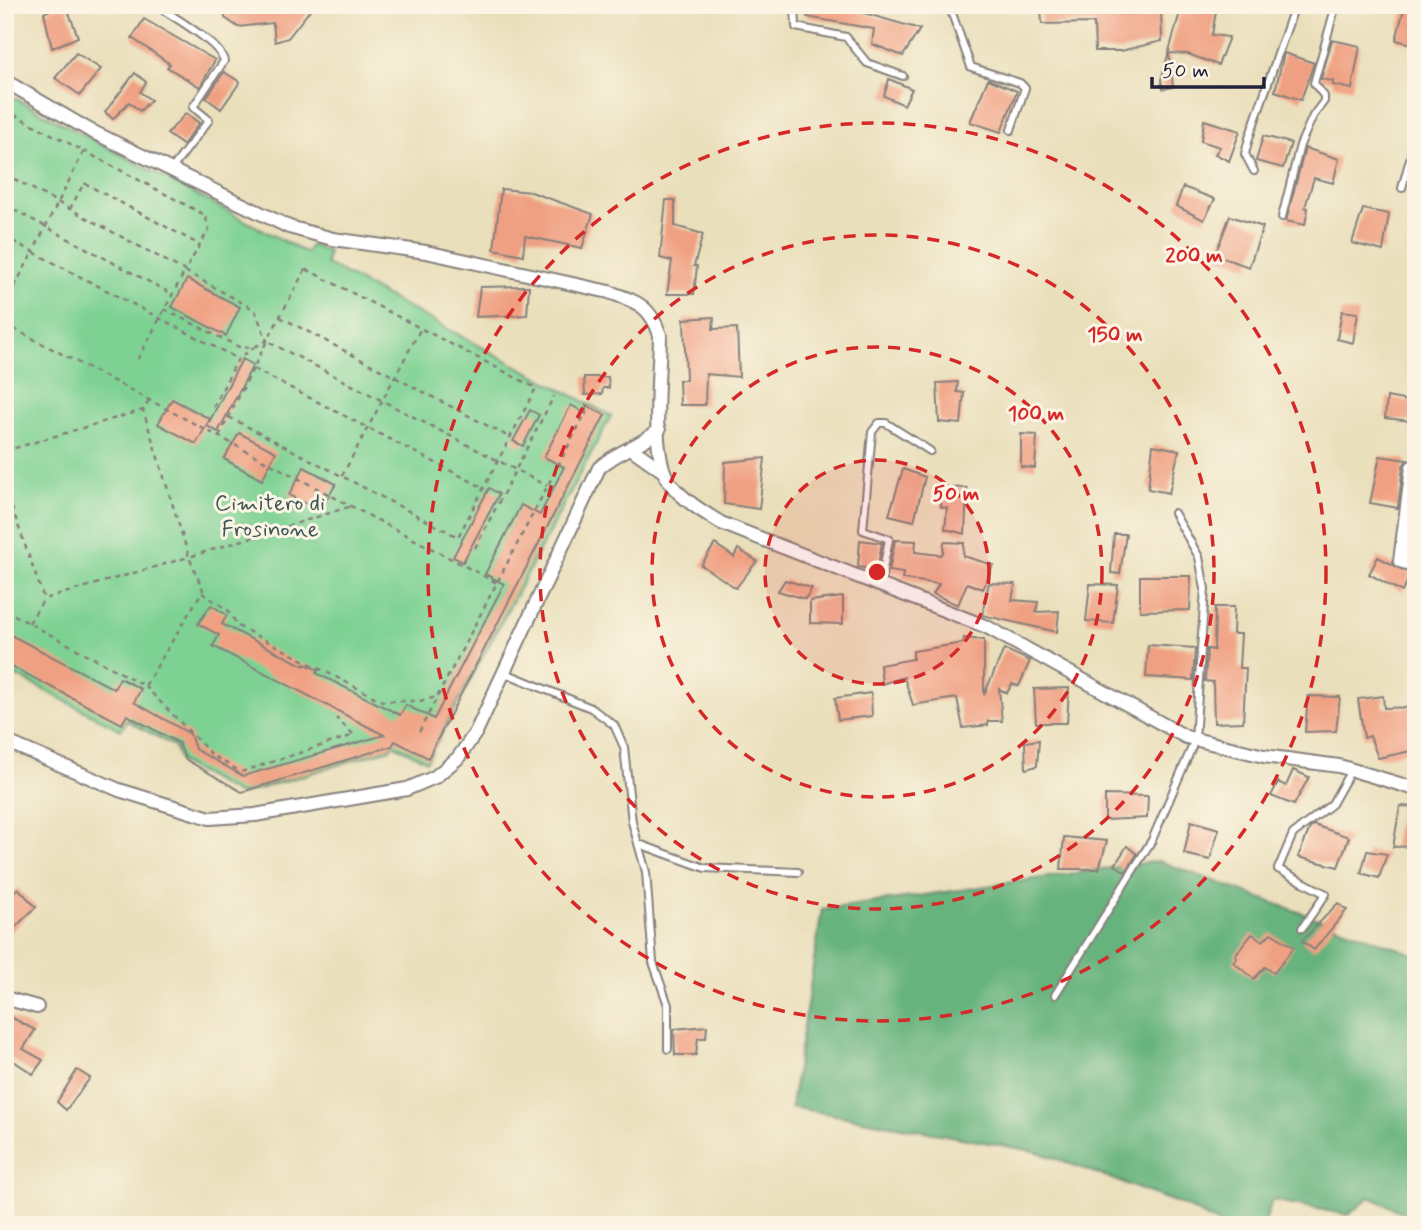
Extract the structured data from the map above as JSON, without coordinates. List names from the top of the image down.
{
  "parks": ["Cimitero di Frosinone"],
  "scale_bar": "50 m",
  "rings": [
    "200 m",
    "150 m",
    "100 m",
    "50 m"
  ]
}
